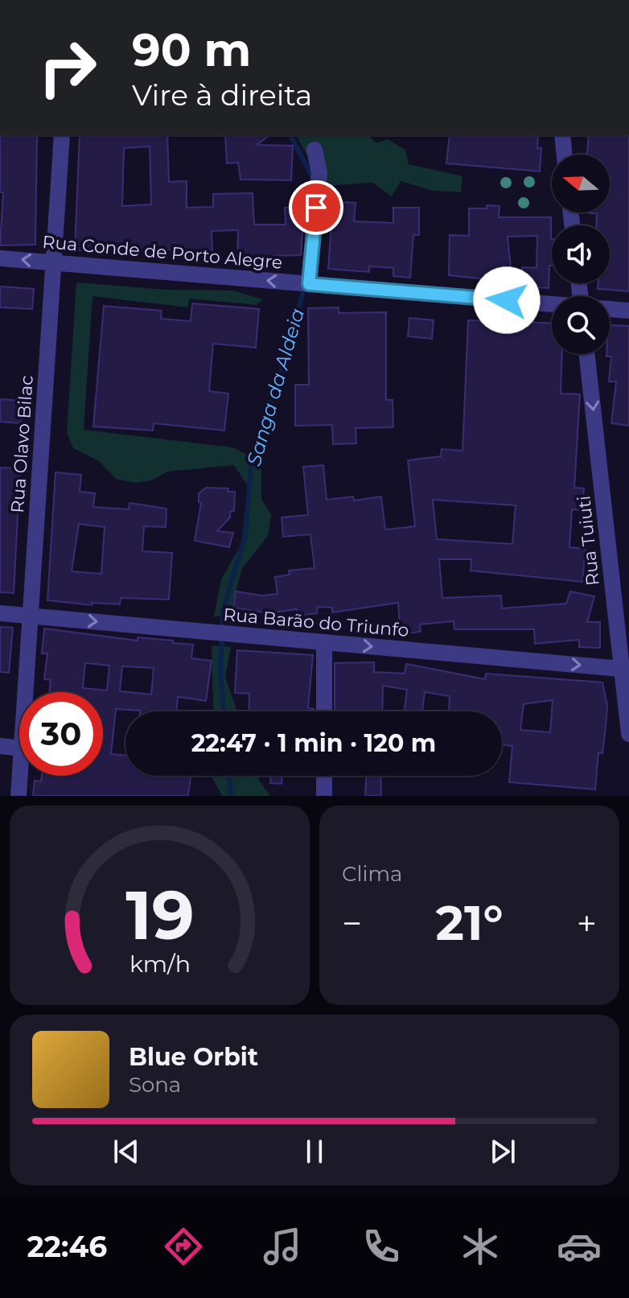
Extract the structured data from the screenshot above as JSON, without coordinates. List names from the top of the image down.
{
  "streets": {
    "street": [
      "Rua Conde de Porto Alegre",
      "Rua Olavo Bilac",
      "Rua Tuiuti",
      "Rua Barão do Triunfo"
    ]
  },
  "crossings": [
    ["Rua Conde de Porto Alegre", "Rua Olavo Bilac"],
    ["Rua Olavo Bilac", "Rua Barão do Triunfo"],
    ["Rua Tuiuti", "Rua Barão do Triunfo"]
  ],
  "one_way": ["Rua Conde de Porto Alegre", "Rua Tuiuti", "Rua Barão do Triunfo"],
  "water": ["Sanga da Aldeia"],
  "north": "left",
  "page": {
    "turn": ["90 m", "Vire à direita"],
    "limit": "30",
    "trip": "22:47 · 1 min · 120 m",
    "tile": "Clima",
    "heat": ["−", "21°", "+"],
    "song": ["Blue Orbit", "Sona"],
    "tabs": "22:46",
    "gauge": ["19", "km/h"]
  }
}
